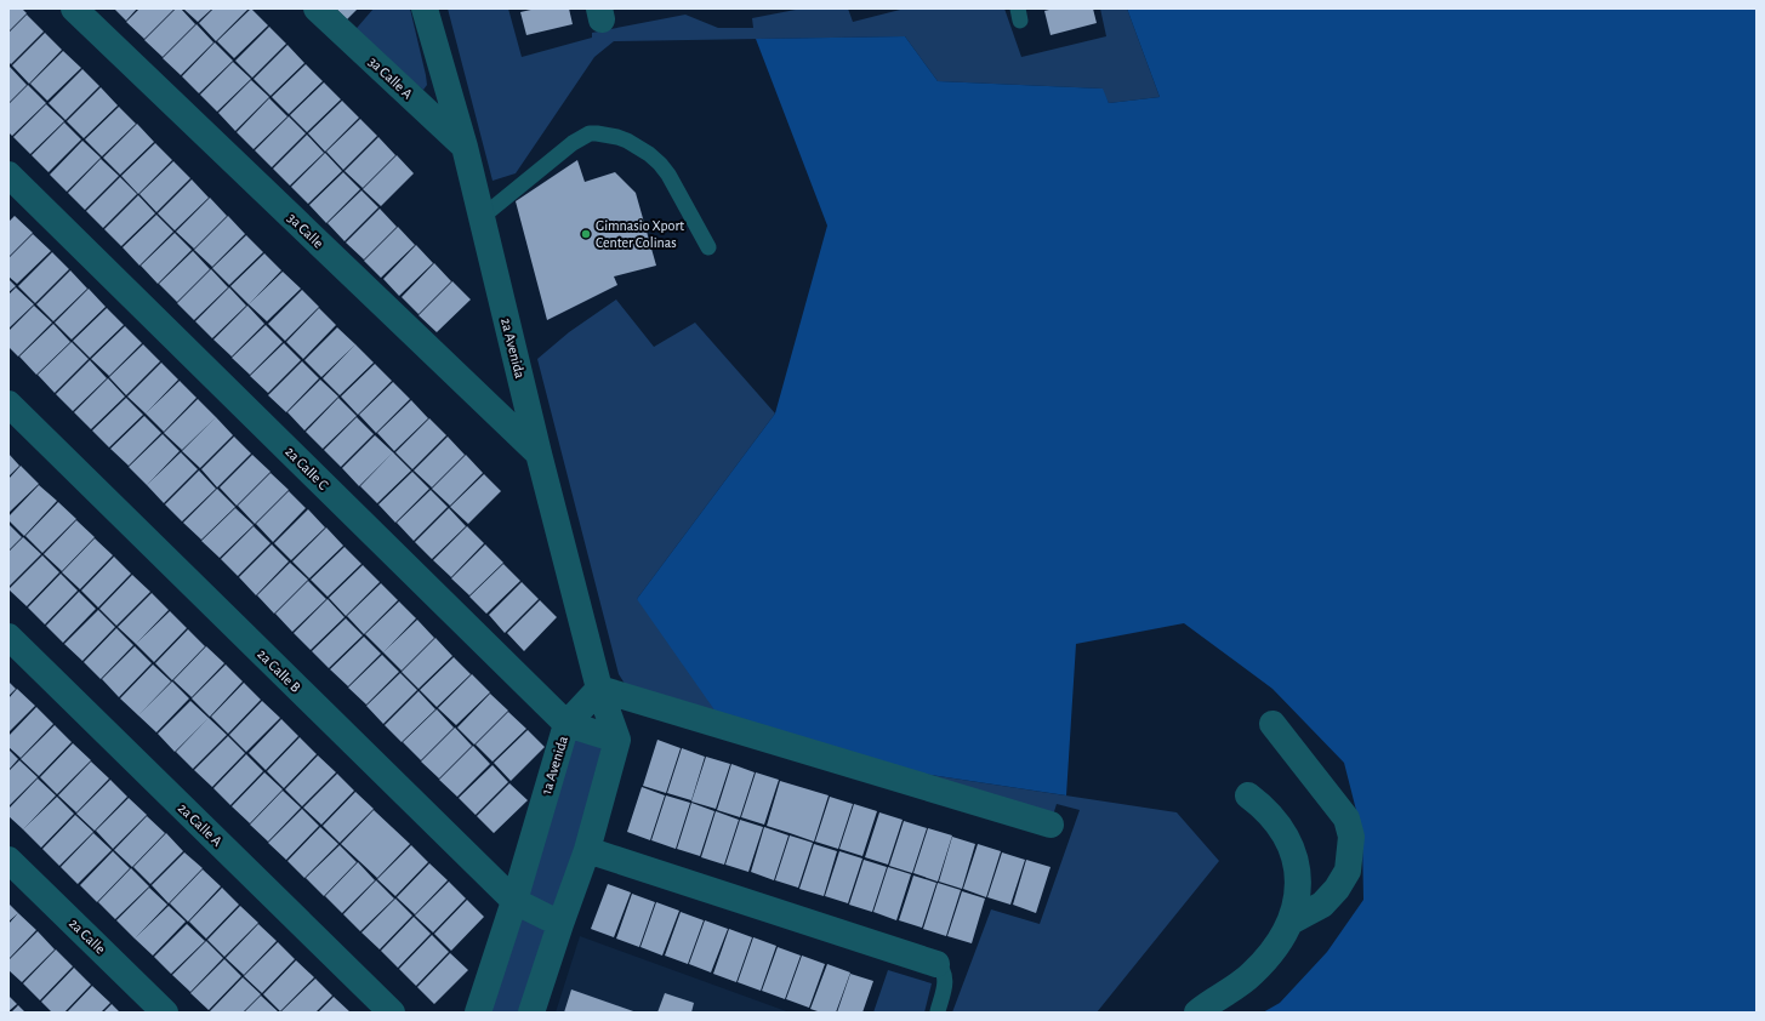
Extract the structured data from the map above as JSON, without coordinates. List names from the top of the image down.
{
  "streets": {
    "street": [
      "3a Calle A",
      "3a Calle",
      "2a Avenida",
      "2a Calle C",
      "2a Calle B",
      "1a Avenida",
      "2a Calle A",
      "2a Calle"
    ]
  },
  "crossings": [
    ["3a Calle A", "2a Avenida"],
    ["3a Calle", "2a Avenida"],
    ["2a Avenida", "1a Avenida"],
    ["2a Calle C", "1a Avenida"],
    ["2a Calle B", "1a Avenida"]
  ],
  "places": ["Gimnasio Xport Center Colinas"]
}
